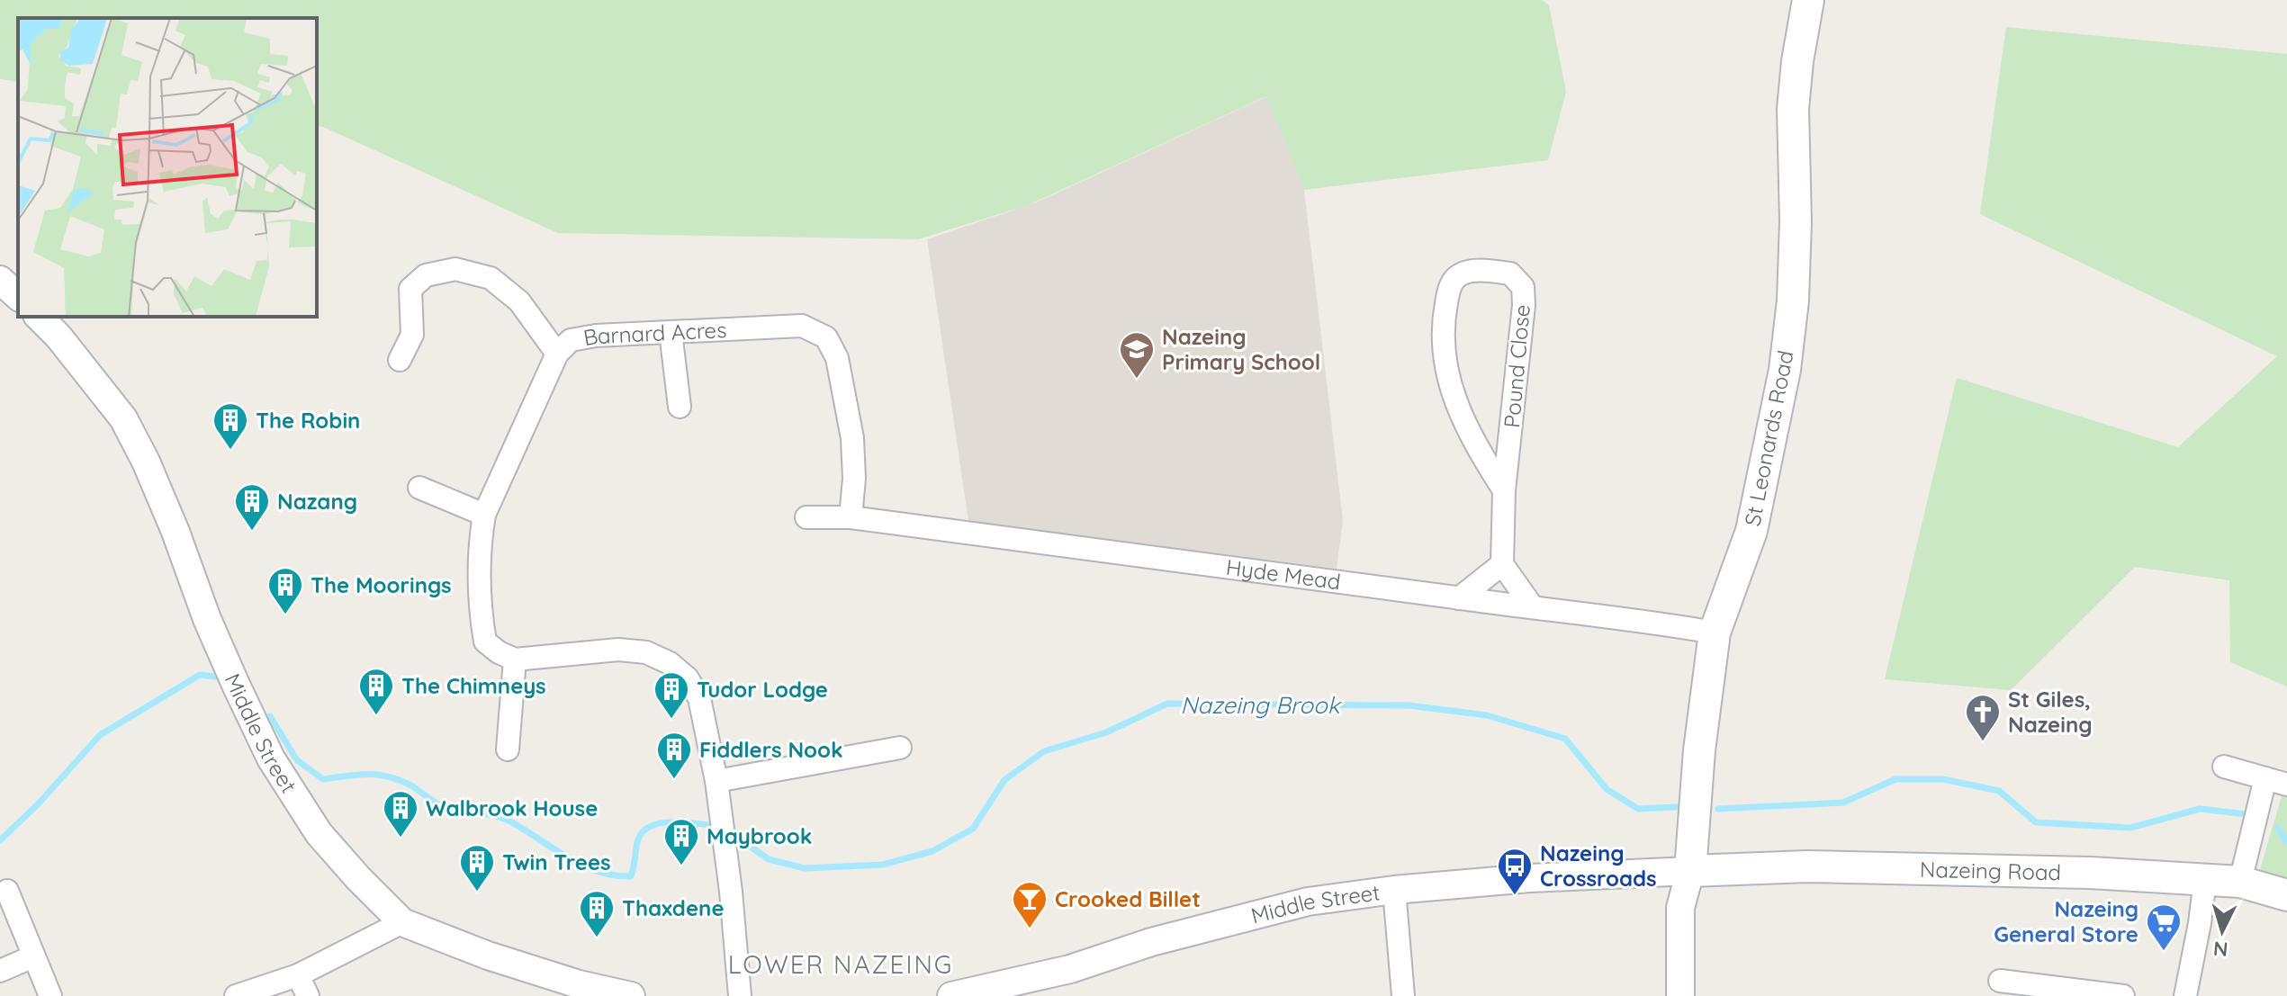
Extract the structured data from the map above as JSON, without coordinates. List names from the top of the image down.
{
  "streets": {
    "main road": ["St Leonards Road", "Nazeing Road"],
    "street": [
      "Barnard Acres",
      "Pound Close",
      "Hyde Mead",
      "Middle Street"
    ]
  },
  "crossings": [
    ["Barnard Acres", "Hyde Mead"],
    ["St Leonards Road", "Hyde Mead"],
    ["St Leonards Road", "Middle Street"],
    ["St Leonards Road", "Nazeing Road"],
    ["Middle Street", "Nazeing Road"]
  ],
  "districts": ["LOWER NAZEING"],
  "water": ["Nazeing Brook"],
  "places": {
    "school or university": ["Nazeing Primary School"],
    "building": [
      "The Robin",
      "Nazang",
      "The Moorings",
      "The Chimneys",
      "Tudor Lodge",
      "Fiddlers Nook",
      "Walbrook House",
      "Maybrook",
      "Twin Trees",
      "Thaxdene"
    ],
    "church": ["St Giles, Nazeing"],
    "bus stop": ["Nazeing Crossroads"],
    "bar": ["Crooked Billet"],
    "supermarket": ["Nazeing General Store"]
  },
  "north": "bottom"
}
